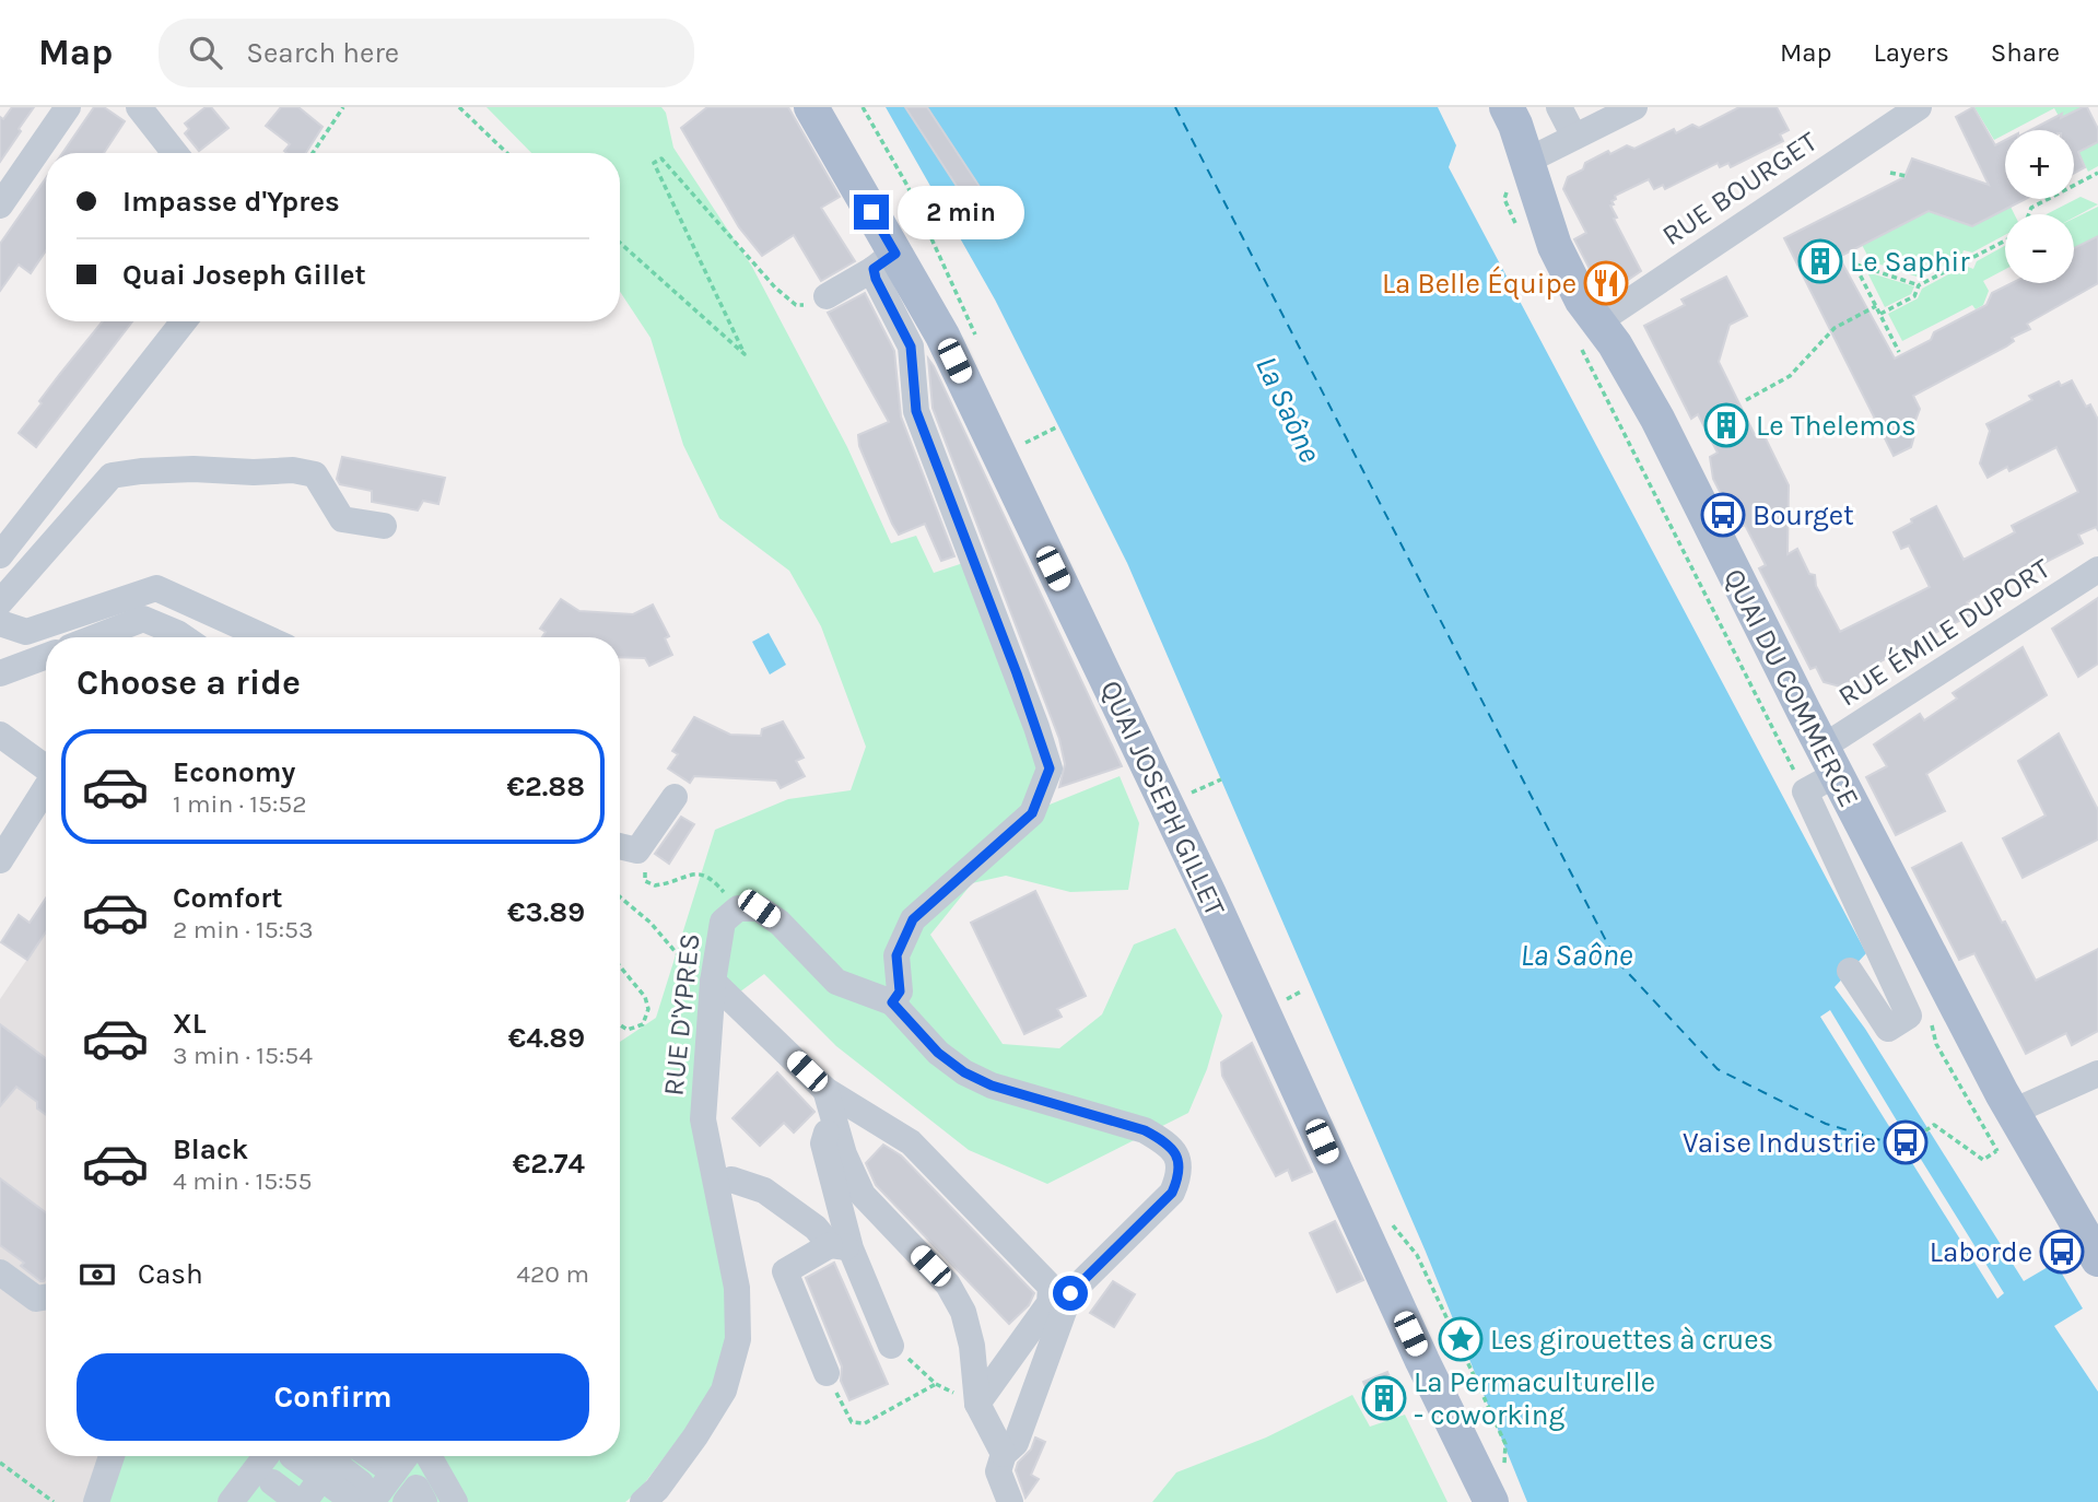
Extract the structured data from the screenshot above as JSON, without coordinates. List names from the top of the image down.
{
  "streets": {
    "main road": ["QUAI DU COMMERCE", "QUAI JOSEPH GILLET"],
    "street": ["RUE BOURGET", "RUE ÉMILE DUPORT", "RUE D'YPRES"]
  },
  "crossings": [
    ["RUE BOURGET", "QUAI DU COMMERCE"],
    ["RUE ÉMILE DUPORT", "QUAI DU COMMERCE"]
  ],
  "water": ["La Saône"],
  "places": {
    "building": ["Le Saphir", "Le Thelemos", "La Permaculturelle - coworking"],
    "restaurant": ["La Belle Équipe"],
    "bus stop": ["Bourget", "Vaise Industrie", "Laborde"],
    "place": ["Les girouettes à crues"]
  },
  "page": {
    "header": "Map",
    "search": "Search here",
    "nav": ["Map", "Layers", "Share"],
    "map_buttons": ["+", "−"],
    "banner": ["Impasse d'Ypres", "Quai Joseph Gillet"],
    "bubble": "2 min",
    "heading": "Choose a ride",
    "list": [
      {
        "name": "Economy",
        "note": "1 min · 15:52",
        "value": "€2.88"
      },
      {
        "name": "Comfort",
        "note": "2 min · 15:53",
        "value": "€3.89"
      },
      {
        "name": "XL",
        "note": "3 min · 15:54",
        "value": "€4.89"
      },
      {
        "name": "Black",
        "note": "4 min · 15:55",
        "value": "€2.74"
      }
    ],
    "pay": ["Cash", "420 m"],
    "buttons": "Confirm"
  }
}
